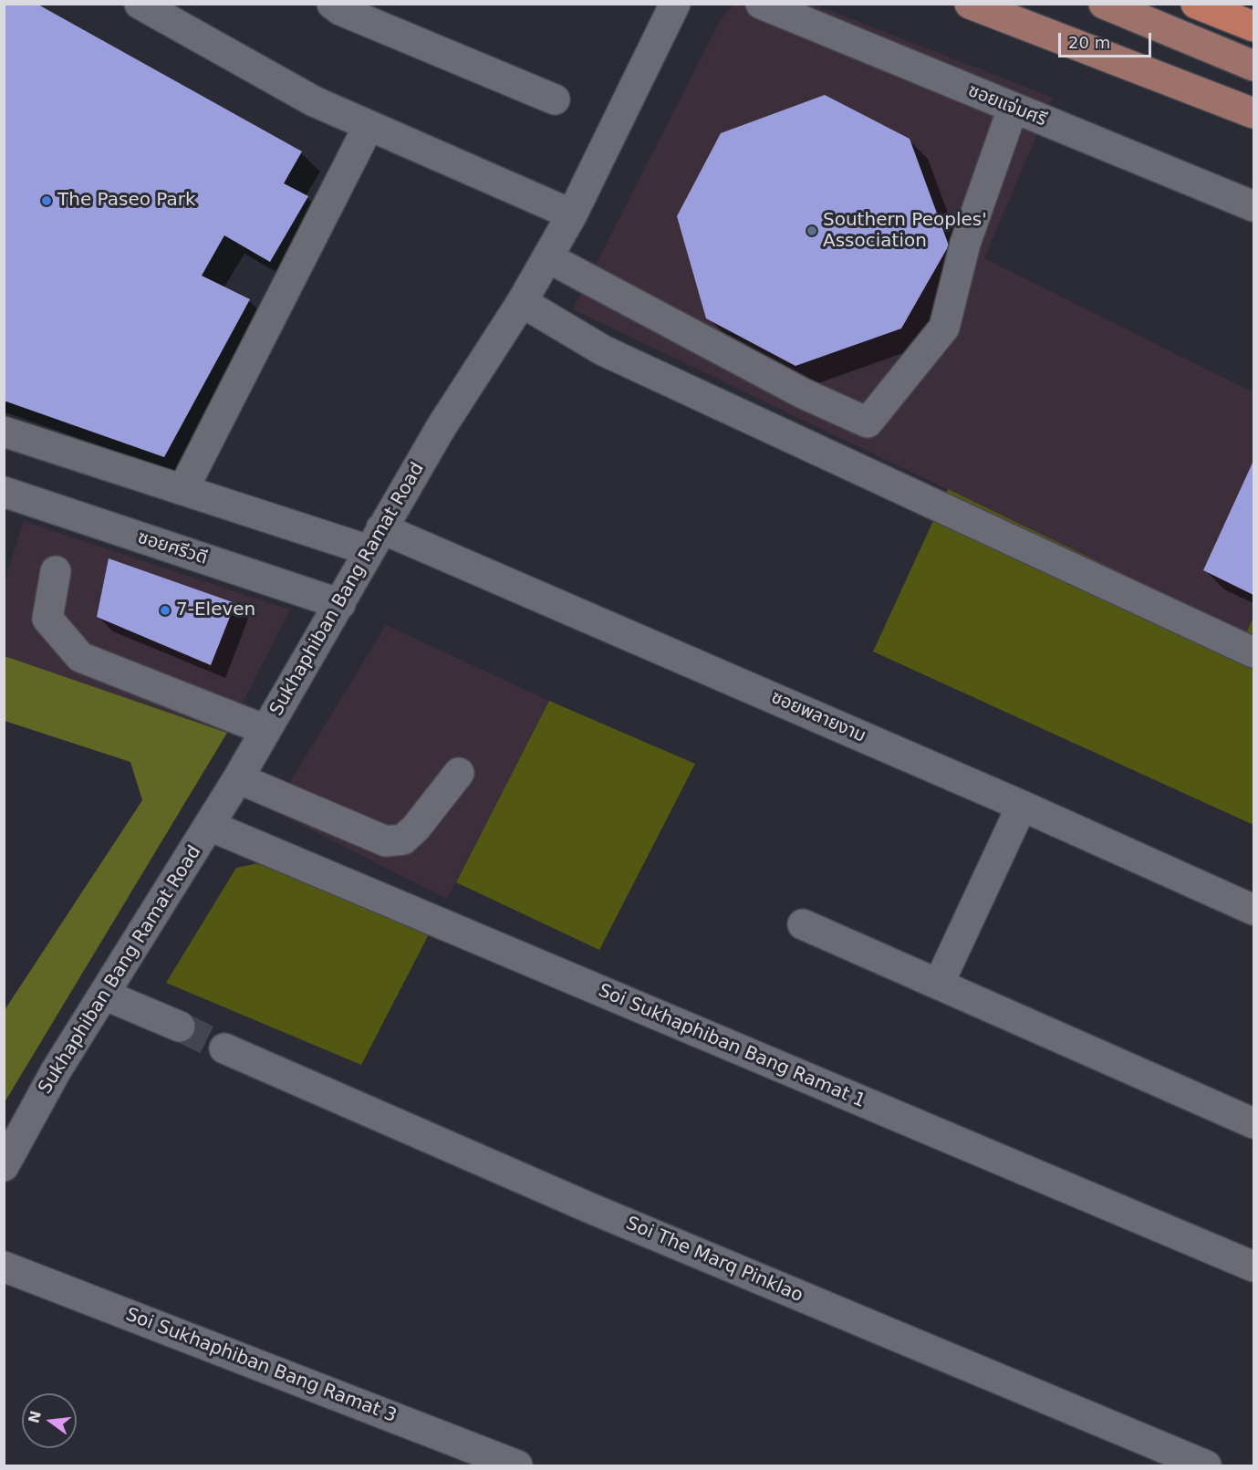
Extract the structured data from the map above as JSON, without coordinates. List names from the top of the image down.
{
  "streets": {
    "street": [
      "ซอยแจ่มศรี",
      "ซอยศรีวดี",
      "Sukhaphiban Bang Ramat Road",
      "ซอยพลายงาม",
      "Soi Sukhaphiban Bang Ramat 1",
      "Soi The Marq Pinklao",
      "Soi Sukhaphiban Bang Ramat 3"
    ]
  },
  "crossings": [
    ["ซอยศรีวดี", "Sukhaphiban Bang Ramat Road"],
    ["Sukhaphiban Bang Ramat Road", "ซอยพลายงาม"],
    ["Sukhaphiban Bang Ramat Road", "Soi Sukhaphiban Bang Ramat 1"]
  ],
  "places": ["The Paseo Park", "Southern Peoples' Association", "7-Eleven"],
  "scale_bar": "20 m",
  "north": "left"
}
